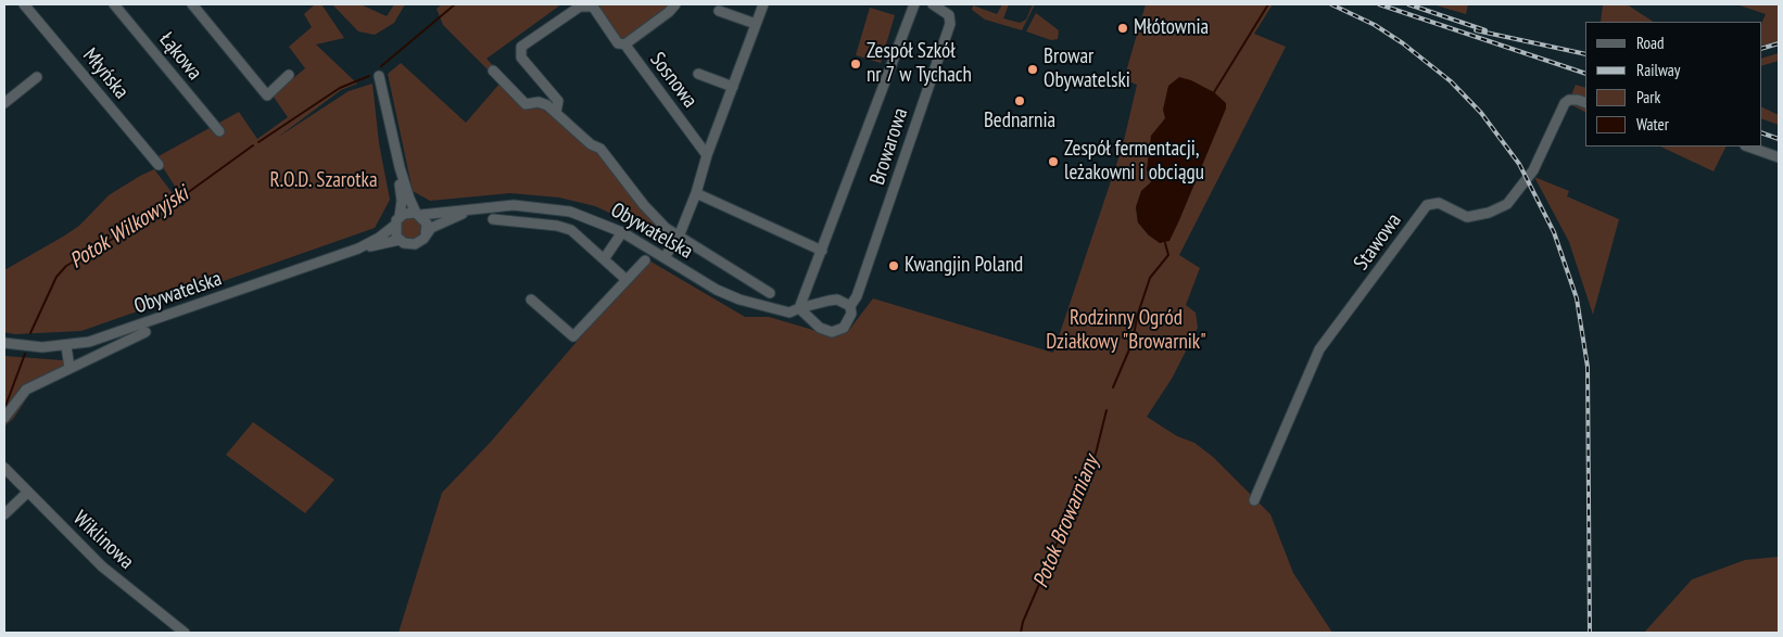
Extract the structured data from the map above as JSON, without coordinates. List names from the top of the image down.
{
  "streets": {
    "street": [
      "Łąkowa",
      "Młyńska",
      "Sosnowa",
      "Browarowa",
      "Obywatelska",
      "Stawowa",
      "Wiklinowa"
    ]
  },
  "crossings": [
    ["Browarowa", "Obywatelska"]
  ],
  "water": ["Potok Wilkowyjski", "Potok Browarniany"],
  "parks": ["R.O.D. Szarotka", "Rodzinny Ogród Działkowy \"Browarnik\""],
  "places": [
    "Młótownia",
    "Zespół Szkół nr 7 w Tychach",
    "Browar Obywatelski",
    "Bednarnia",
    "Zespół fermentacji, leżakowni i obciągu",
    "Kwangjin Poland"
  ],
  "legend": [
    "Road",
    "Railway",
    "Park",
    "Water"
  ]
}
